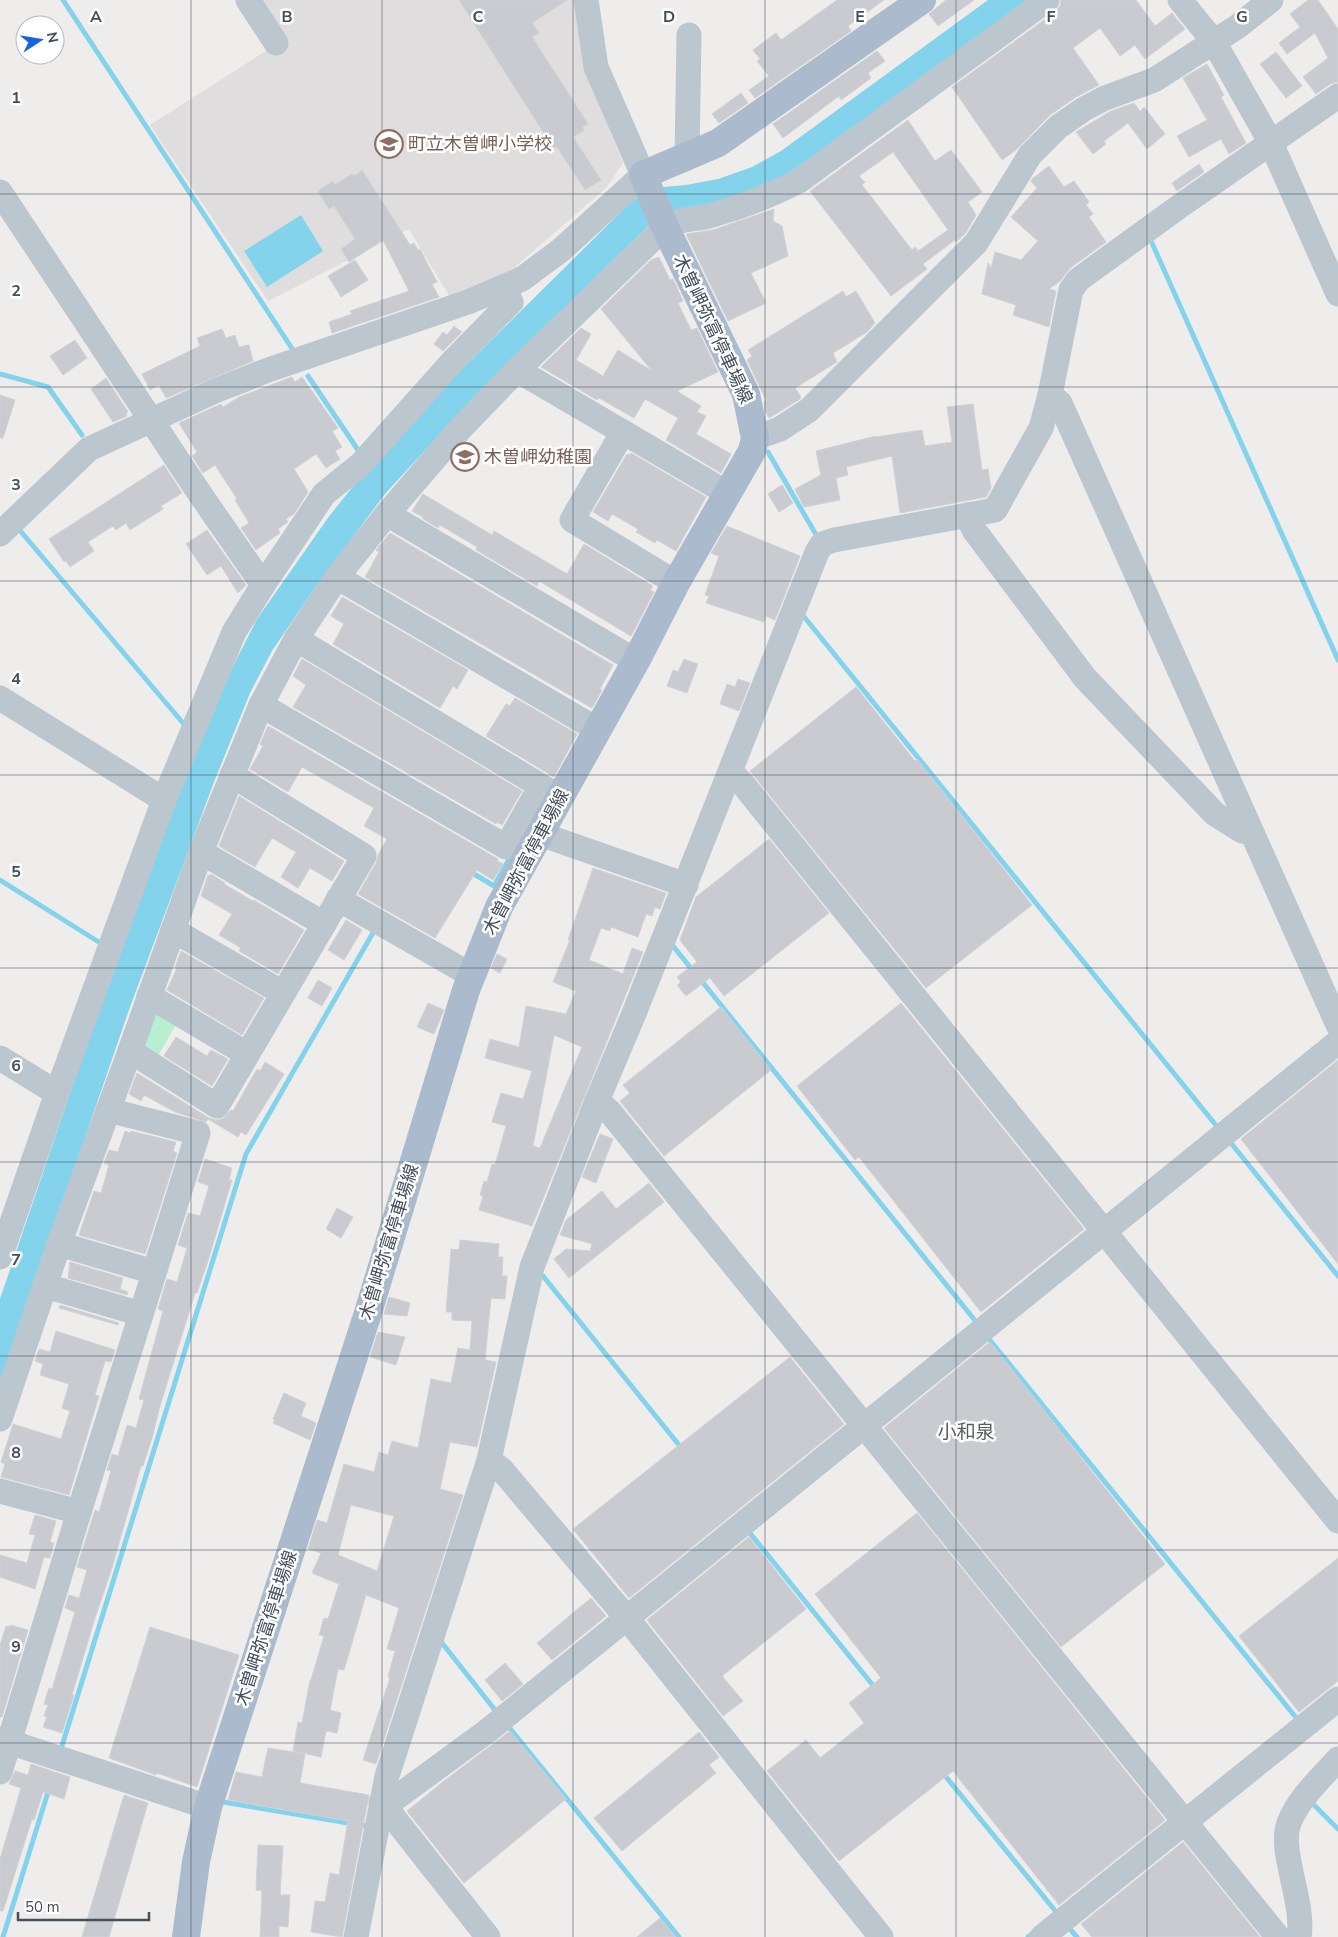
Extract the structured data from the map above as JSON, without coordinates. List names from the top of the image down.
{
  "streets": {
    "main road": ["木曽岬弥富停車場線"]
  },
  "districts": ["小和泉"],
  "places": {
    "school or university": ["町立木曽岬小学校", "木曽岬幼稚園"]
  },
  "scale_bar": "50 m",
  "north": "right",
  "grid": {
    "columns": [
      "A",
      "B",
      "C",
      "D",
      "E",
      "F",
      "G"
    ],
    "rows": [
      "1",
      "2",
      "3",
      "4",
      "5",
      "6",
      "7",
      "8",
      "9"
    ]
  }
}
